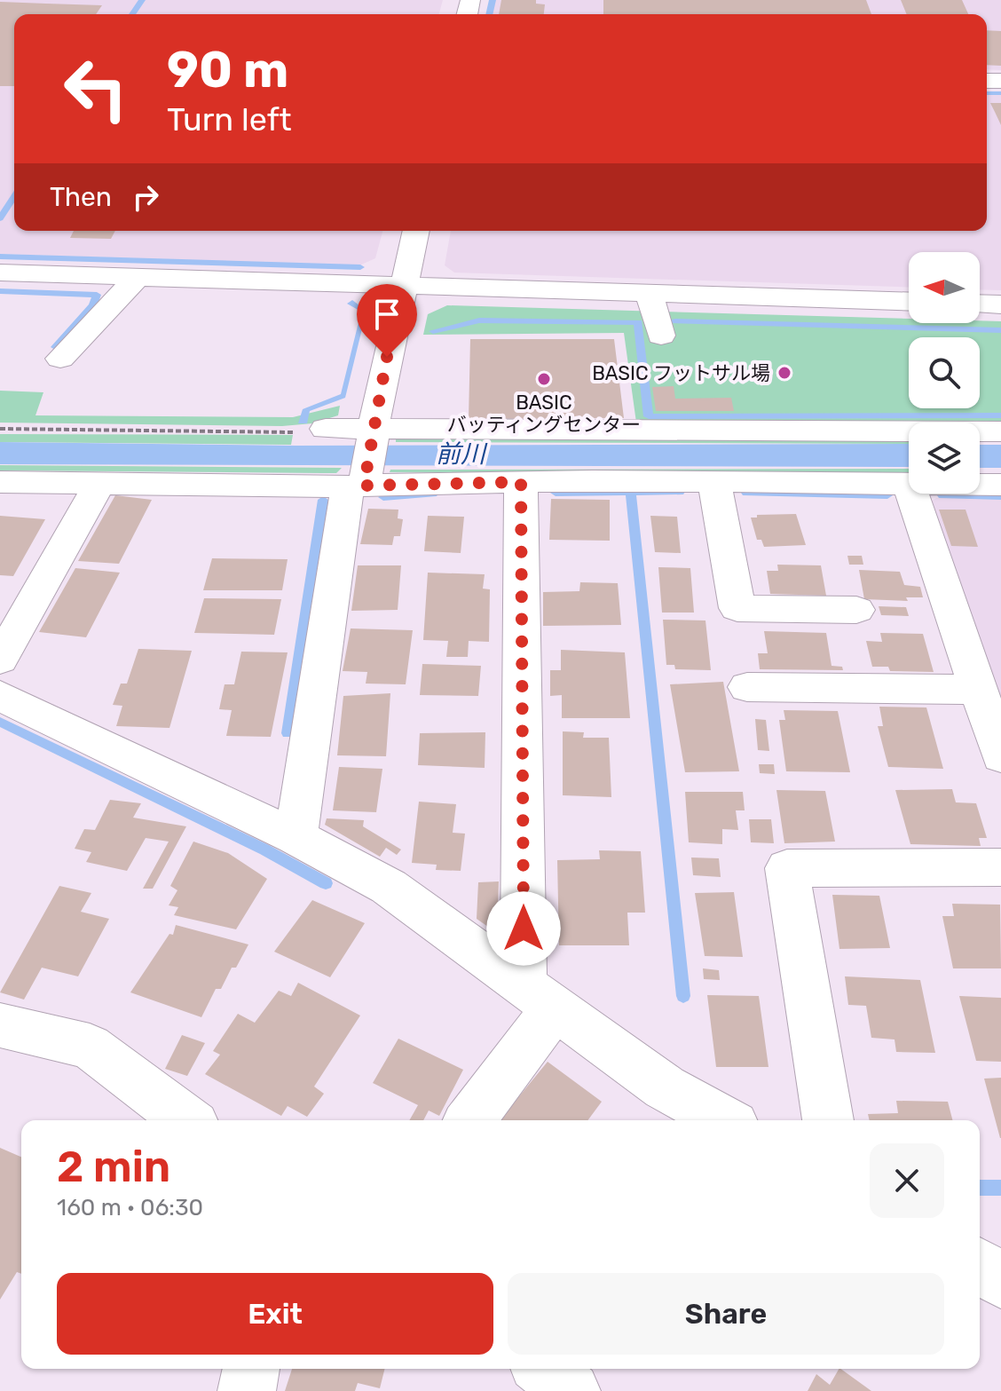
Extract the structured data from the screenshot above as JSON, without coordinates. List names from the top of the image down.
{
  "water": ["前川"],
  "places": ["BASIC フットサル場", "BASIC バッティングセンター"],
  "north": "left",
  "page": {
    "turn": ["90 m", "Turn left"],
    "then": "Then",
    "heading": ["2 min", "160 m · 06:30"],
    "buttons": ["Exit", "Share"]
  }
}
